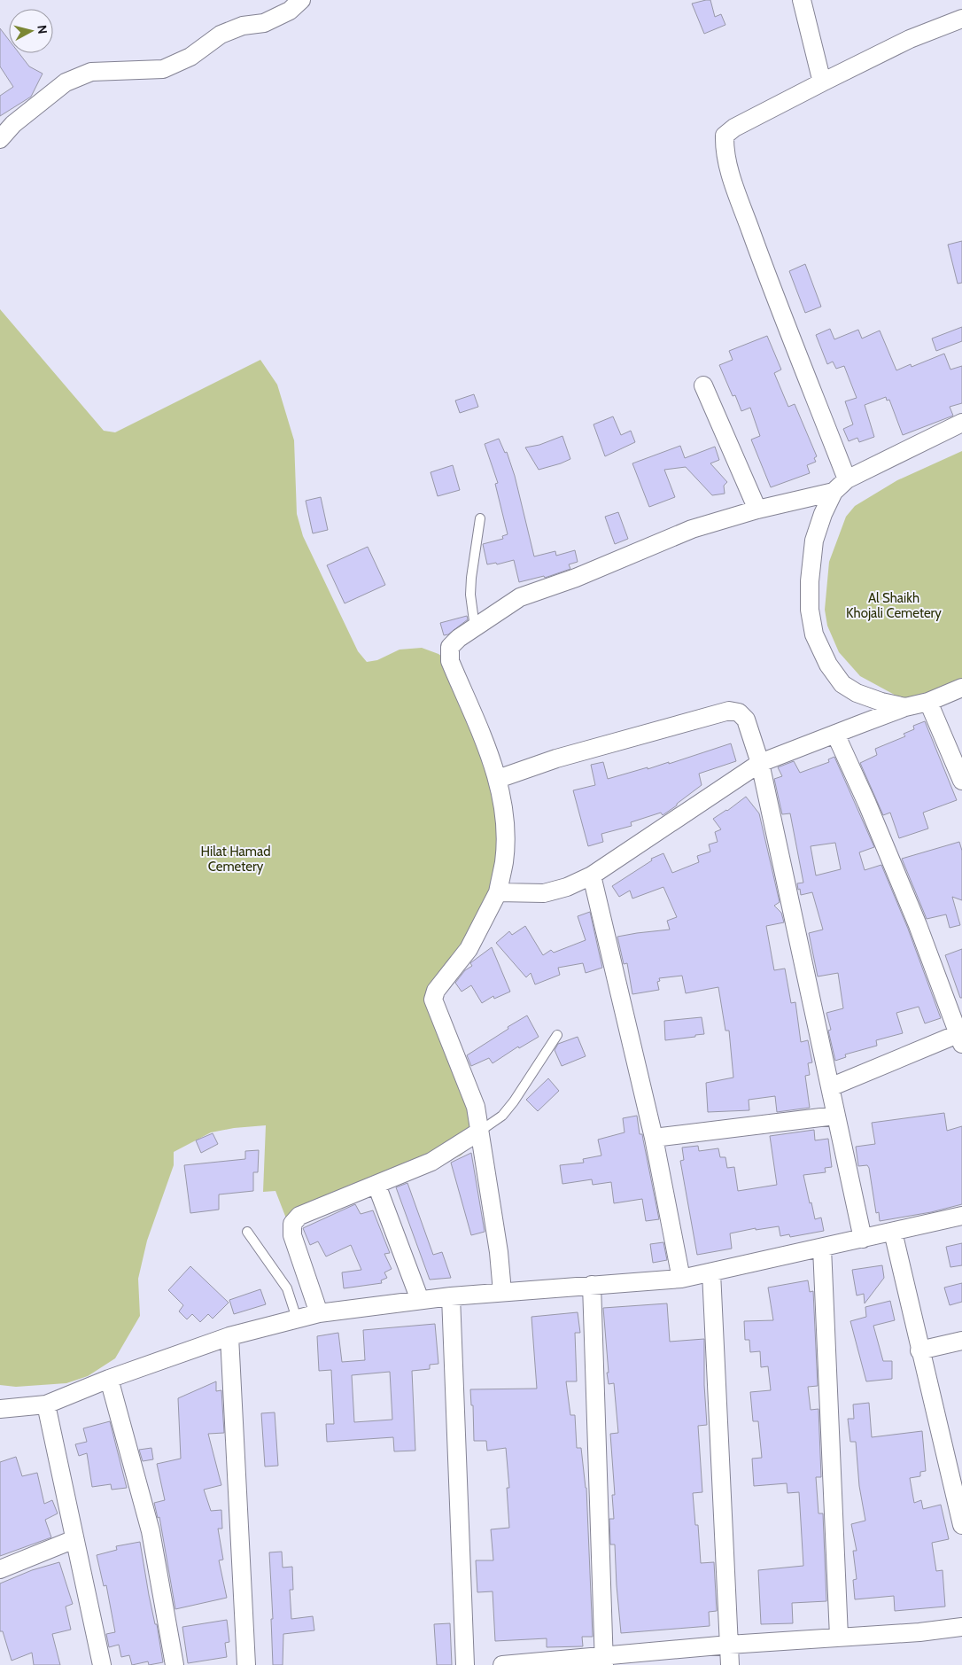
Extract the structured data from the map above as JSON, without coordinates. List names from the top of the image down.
{
  "parks": ["Al Shaikh Khojali Cemetery", "Hilat Hamad Cemetery"],
  "north": "right"
}
